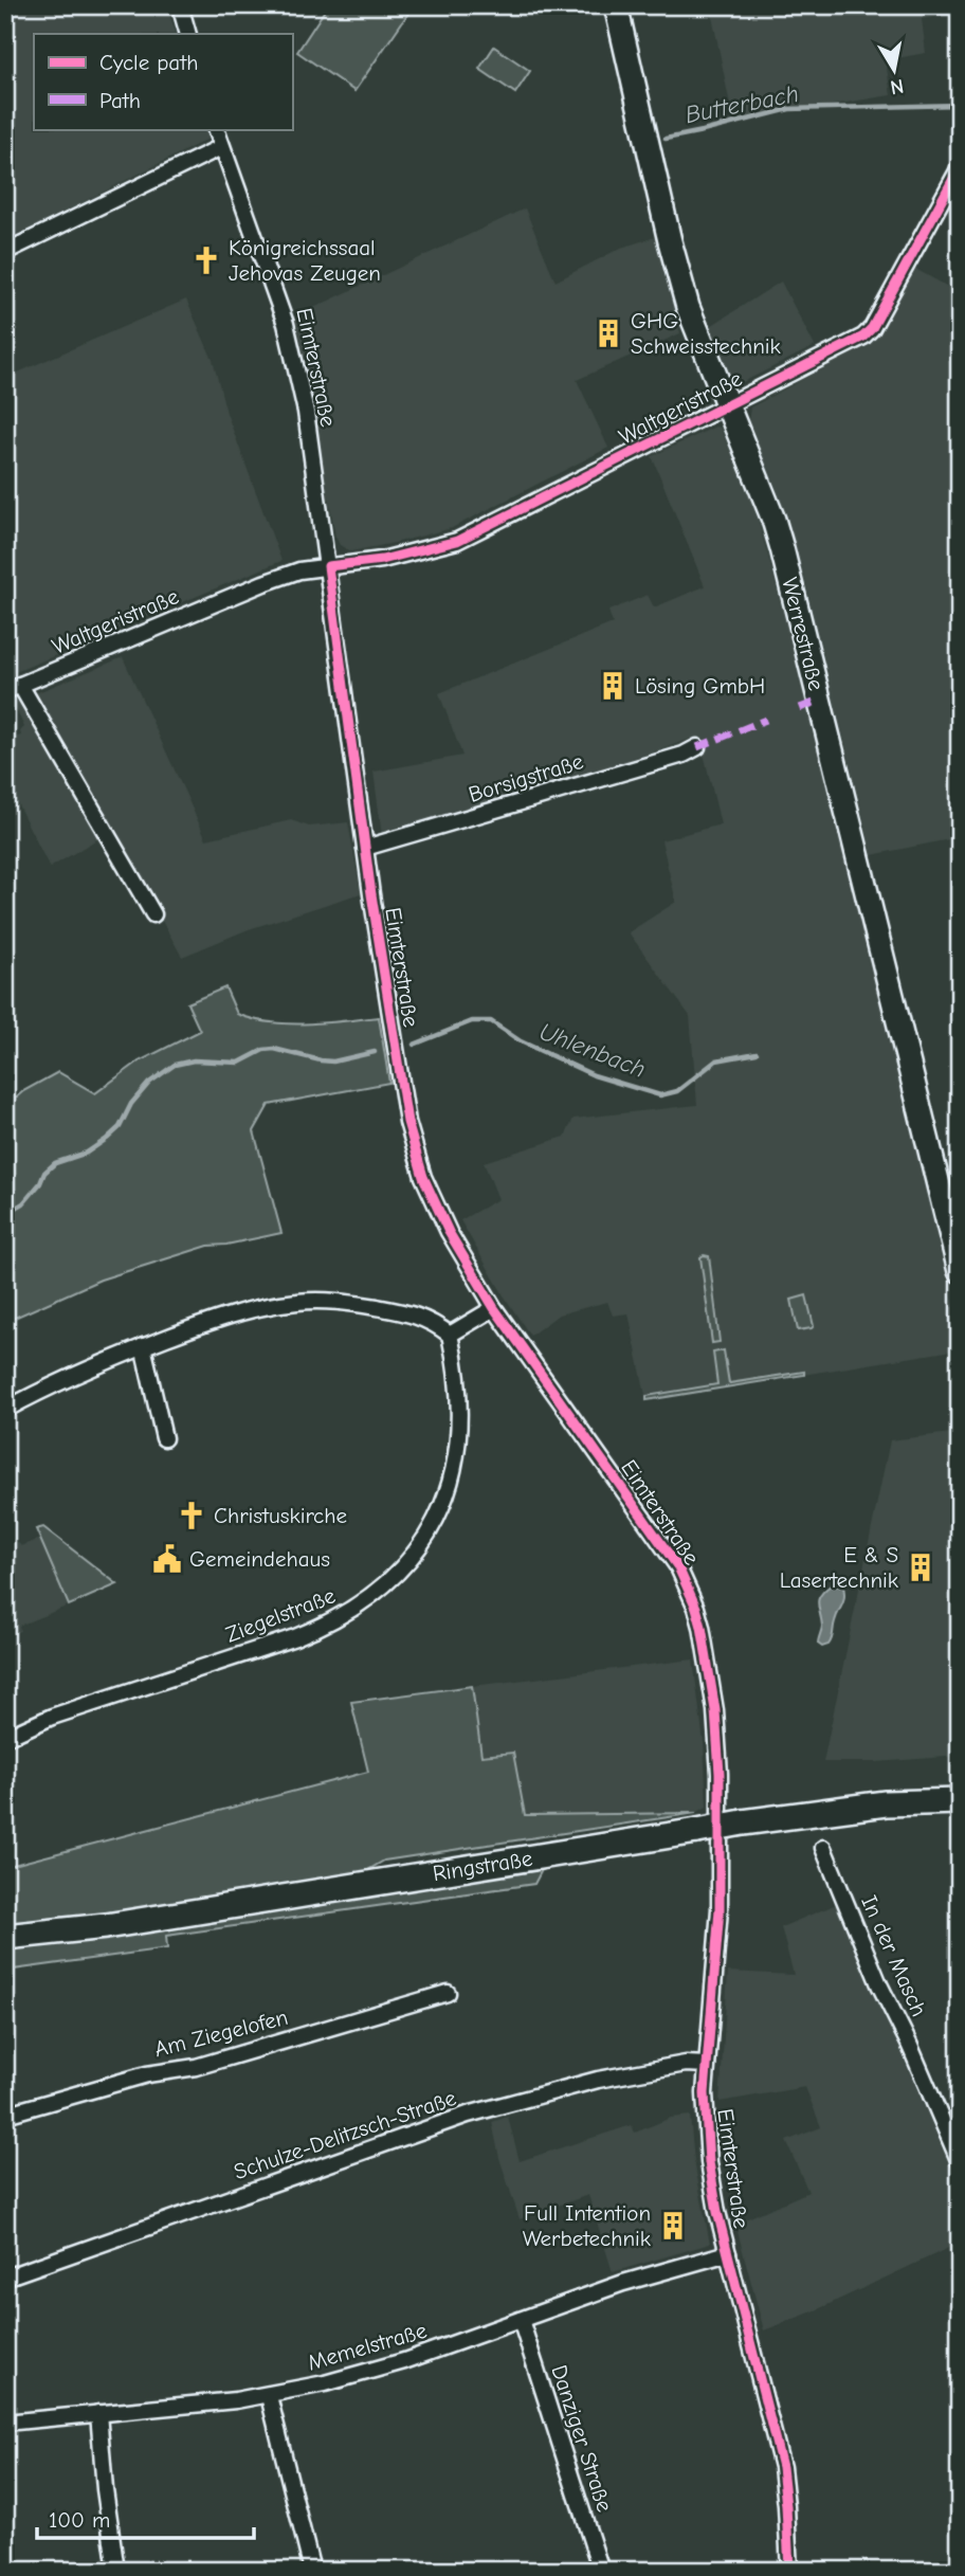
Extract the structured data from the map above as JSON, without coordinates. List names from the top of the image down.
{
  "streets": {
    "main road": ["Werrestraße", "Ringstraße"],
    "street": [
      "Eimterstraße",
      "Waltgeristraße",
      "Borsigstraße",
      "Ziegelstraße",
      "In der Masch",
      "Am Ziegelofen",
      "Schulze-Delitzsch-Straße",
      "Memelstraße",
      "Danziger Straße"
    ]
  },
  "crossings": [
    ["Eimterstraße", "Waltgeristraße"],
    ["Eimterstraße", "Borsigstraße"],
    ["Eimterstraße", "Schulze-Delitzsch-Straße"],
    ["Eimterstraße", "Memelstraße"],
    ["Waltgeristraße", "Werrestraße"],
    ["Memelstraße", "Danziger Straße"]
  ],
  "water": ["Butterbach", "Uhlenbach"],
  "places": {
    "church": ["Königreichssaal Jehovas Zeugen", "Christuskirche"],
    "building": [
      "GHG Schweisstechnik",
      "Lösing GmbH",
      "E & S Lasertechnik",
      "Full Intention Werbetechnik"
    ],
    "public building": ["Gemeindehaus"]
  },
  "legend": ["Cycle path", "Path"],
  "scale_bar": "100 m",
  "north": "bottom"
}
